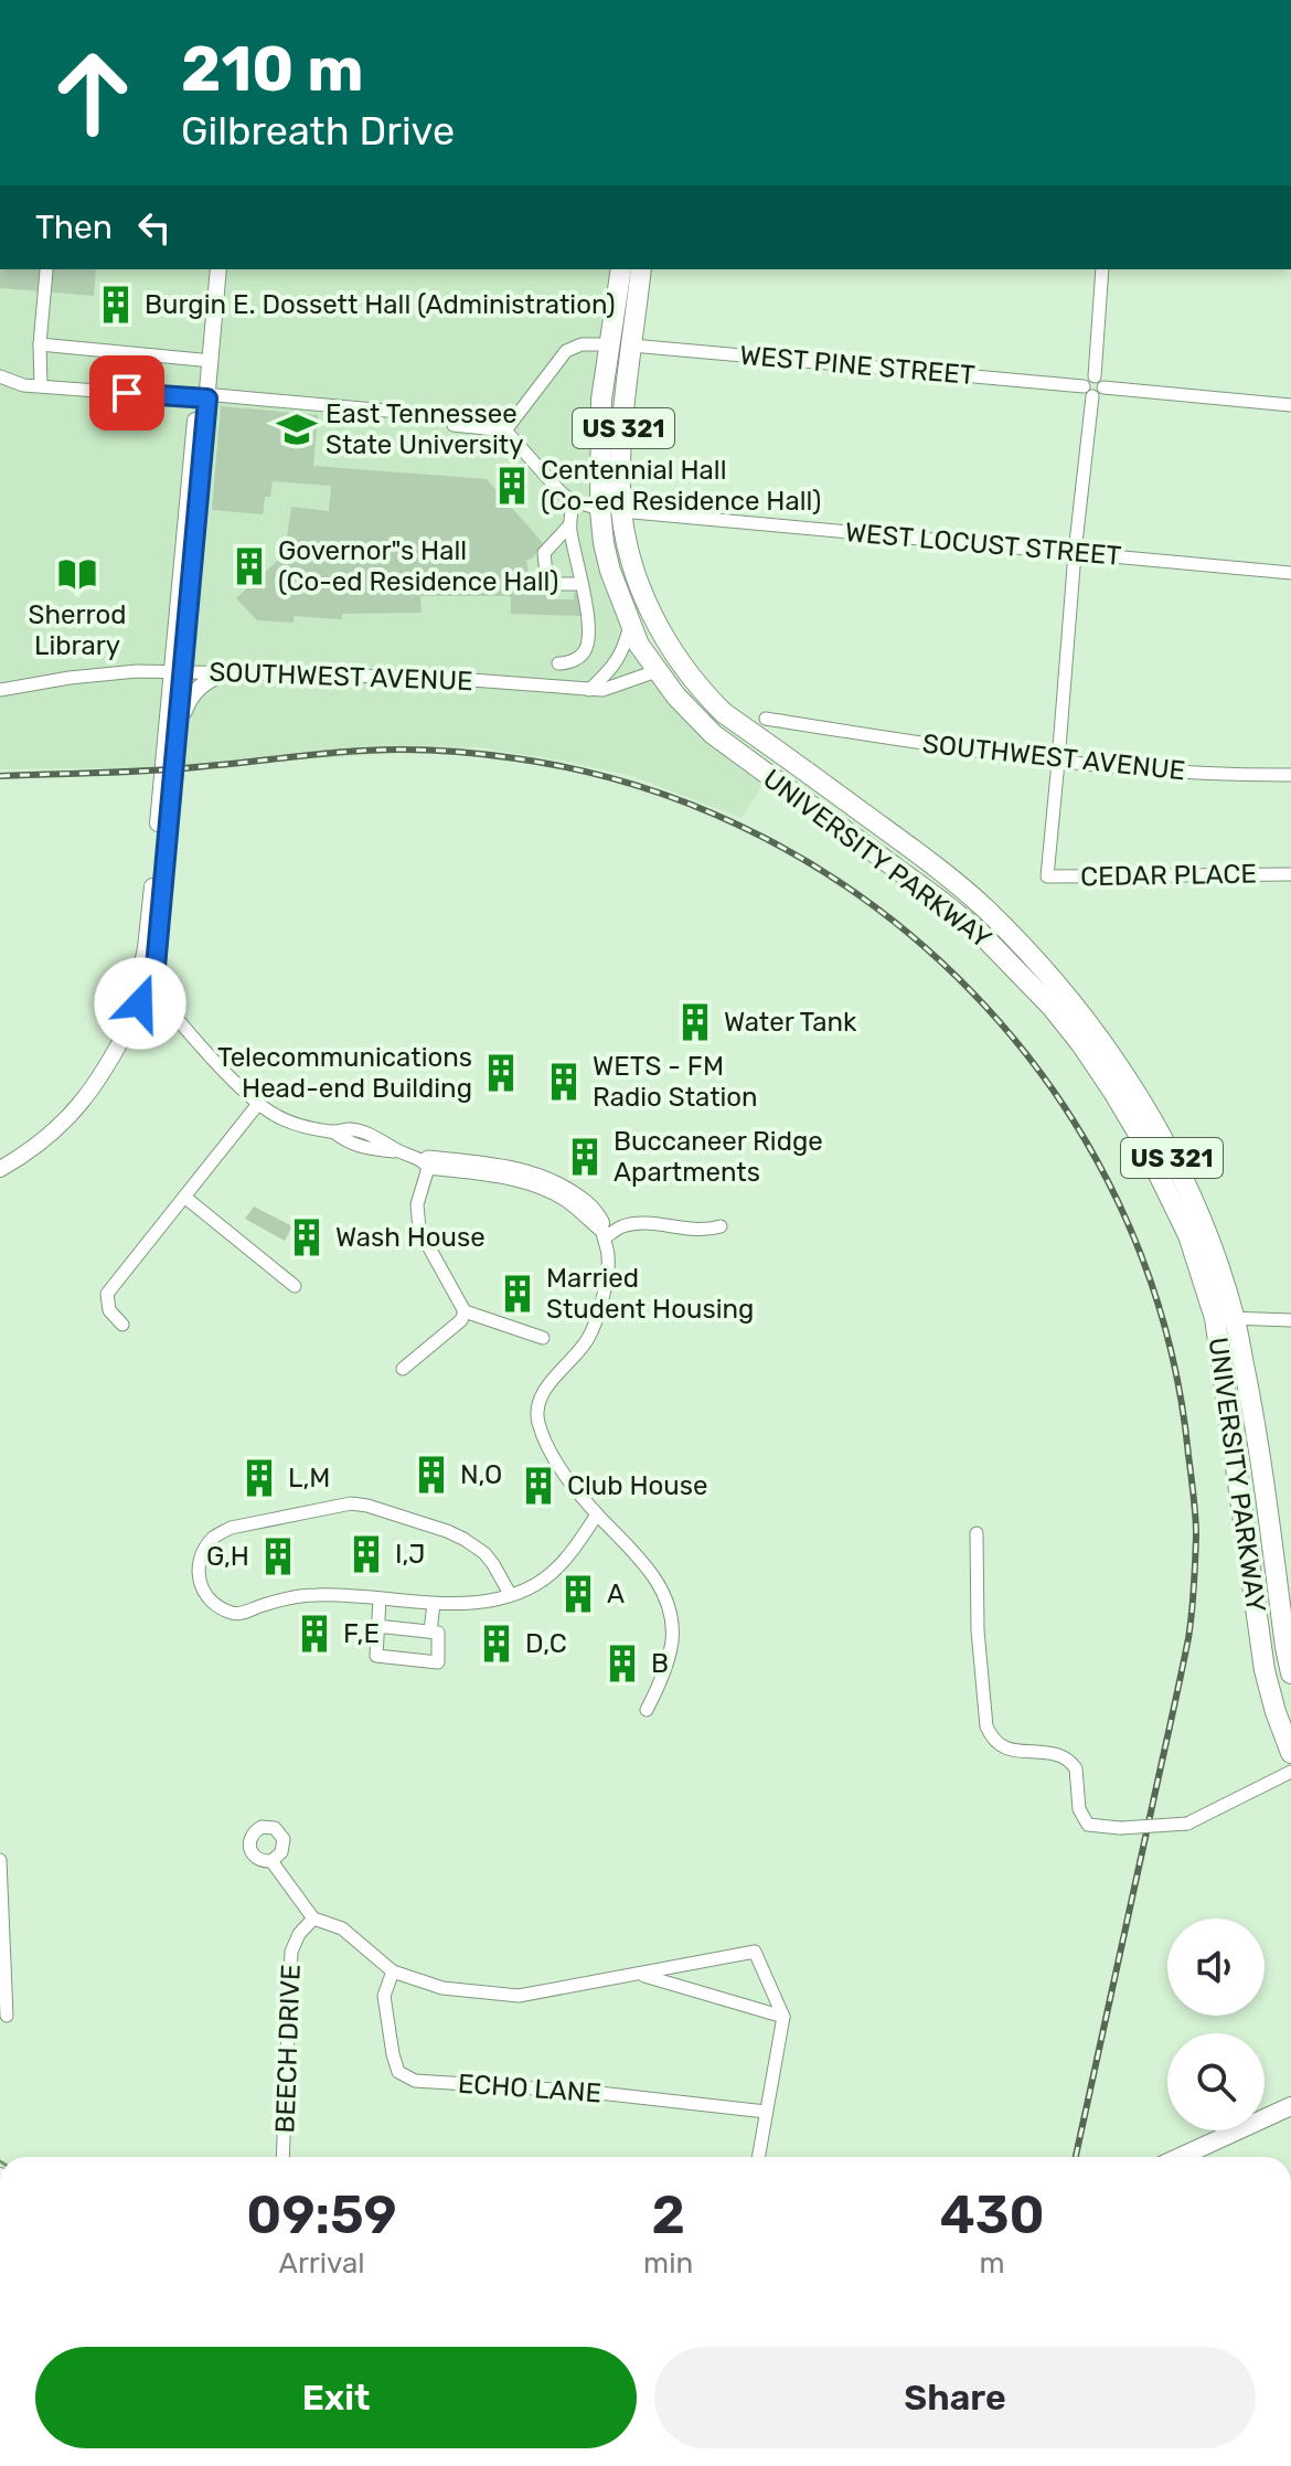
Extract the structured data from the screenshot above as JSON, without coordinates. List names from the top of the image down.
{
  "streets": {
    "highway": ["US 321", "UNIVERSITY PARKWAY"],
    "street": [
      "WEST PINE STREET",
      "WEST LOCUST STREET",
      "SOUTHWEST AVENUE",
      "CEDAR PLACE",
      "BEECH DRIVE",
      "ECHO LANE"
    ]
  },
  "crossings": [
    ["WEST PINE STREET", "UNIVERSITY PARKWAY"],
    ["WEST LOCUST STREET", "UNIVERSITY PARKWAY"],
    ["SOUTHWEST AVENUE", "UNIVERSITY PARKWAY"],
    ["SOUTHWEST AVENUE", "CEDAR PLACE"]
  ],
  "places": {
    "building": [
      "Burgin E. Dossett Hall (Administration)",
      "Centennial Hall (Co-ed Residence Hall)",
      "Governor\"s Hall (Co-ed Residence Hall)",
      "Water Tank",
      "Telecommunications Head-end Building",
      "WETS - FM Radio Station",
      "Buccaneer Ridge Apartments",
      "Wash House",
      "Married Student Housing",
      "N,O",
      "L,M",
      "Club House",
      "I,J",
      "G,H",
      "A",
      "F,E",
      "D,C",
      "B"
    ],
    "school or university": ["East Tennessee State University"],
    "library": ["Sherrod Library"]
  },
  "page": {
    "turn": ["210 m", "Gilbreath Drive"],
    "then": "Then",
    "eta": [
      "09:59",
      "Arrival",
      "2",
      "min",
      "430",
      "m"
    ],
    "buttons": ["Exit", "Share"]
  }
}
